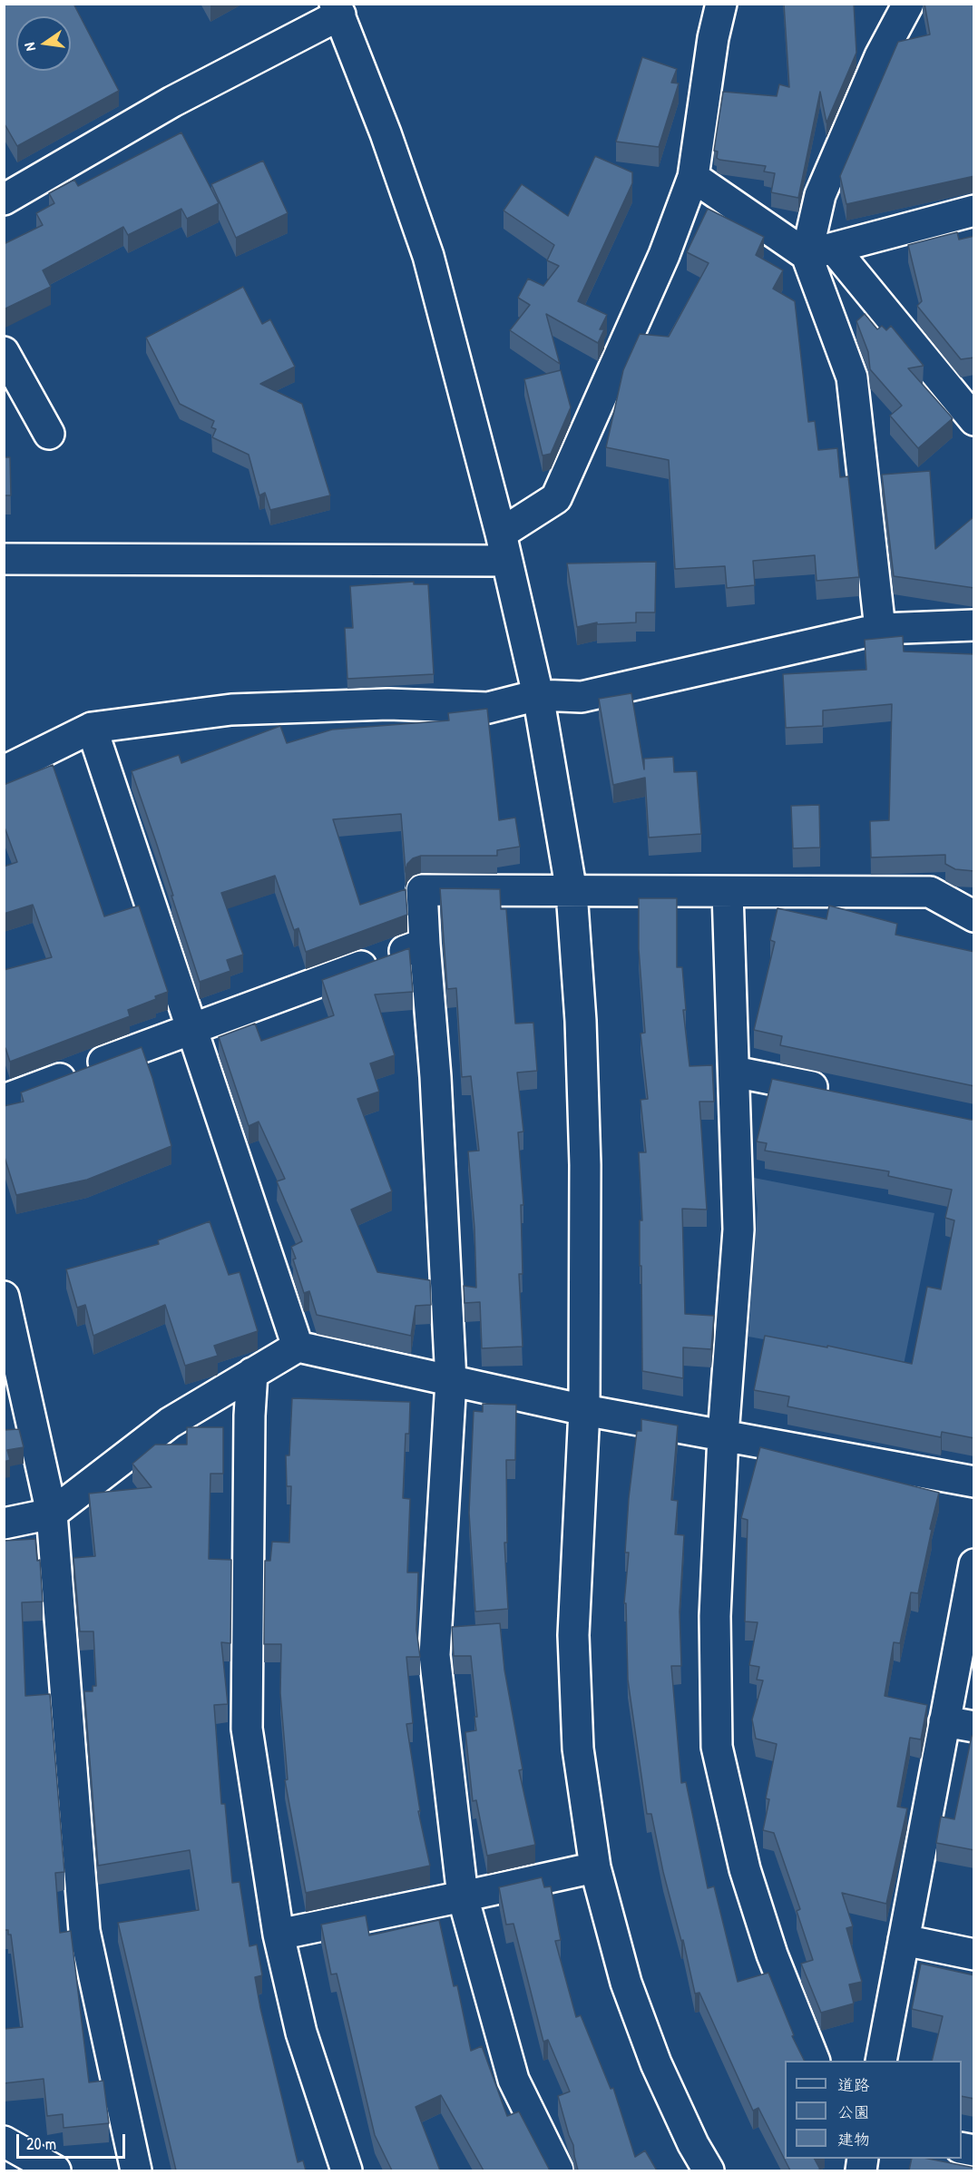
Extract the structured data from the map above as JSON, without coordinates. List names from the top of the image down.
{
  "legend": ["道路", "公園", "建物"],
  "scale_bar": "20 m",
  "north": "left"
}
